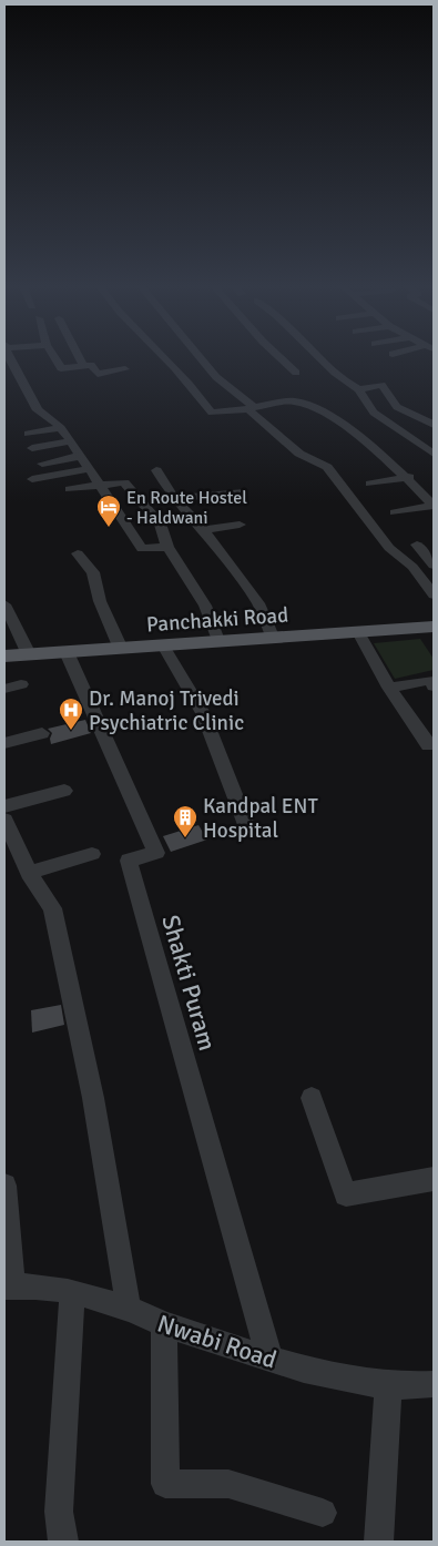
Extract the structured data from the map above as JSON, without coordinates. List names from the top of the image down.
{
  "streets": {
    "main road": ["Panchakki Road"],
    "street": ["Shakti Puram", "Nwabi Road"]
  },
  "crossings": [
    ["Panchakki Road", "Shakti Puram"],
    ["Shakti Puram", "Nwabi Road"]
  ],
  "places": {
    "hotel": ["En Route Hostel - Haldwani"],
    "hospital": ["Dr. Manoj Trivedi Psychiatric Clinic"],
    "building": ["Kandpal ENT Hospital"]
  }
}
